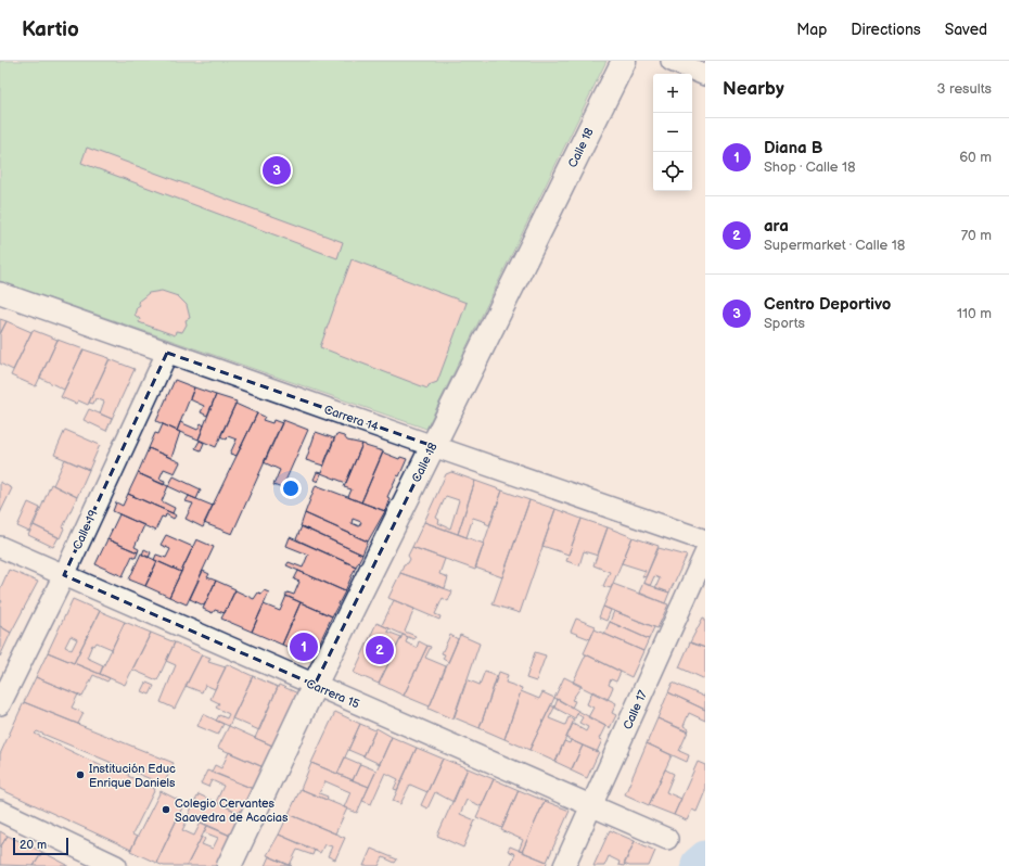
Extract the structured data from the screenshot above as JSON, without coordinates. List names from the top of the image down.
{
  "streets": {
    "street": [
      "Calle 18",
      "Carrera 14",
      "Calle 19",
      "Carrera 15",
      "Calle 17"
    ]
  },
  "crossings": [
    ["Calle 18", "Carrera 14"],
    ["Calle 18", "Carrera 15"],
    ["Carrera 14", "Calle 19"],
    ["Calle 19", "Carrera 15"],
    ["Carrera 15", "Calle 17"]
  ],
  "places": ["Institución Educ Enrique Daniels", "Colegio Cervantes Saavedra de Acacias"],
  "scale_bar": "20 m",
  "page": {
    "header": "Kartio",
    "nav": ["Map", "Directions", "Saved"],
    "heading": ["Nearby", "3 results"],
    "map_buttons": ["+", "−"],
    "list": [
      {
        "mark": "1",
        "name": "Diana B",
        "note": "Shop · Calle 18",
        "value": "60 m"
      },
      {
        "mark": "2",
        "name": "ara",
        "note": "Supermarket · Calle 18",
        "value": "70 m"
      },
      {
        "mark": "3",
        "name": "Centro Deportivo",
        "note": "Sports",
        "value": "110 m"
      }
    ],
    "pins": ["3", "1", "2"],
    "scale": "20 m"
  }
}
